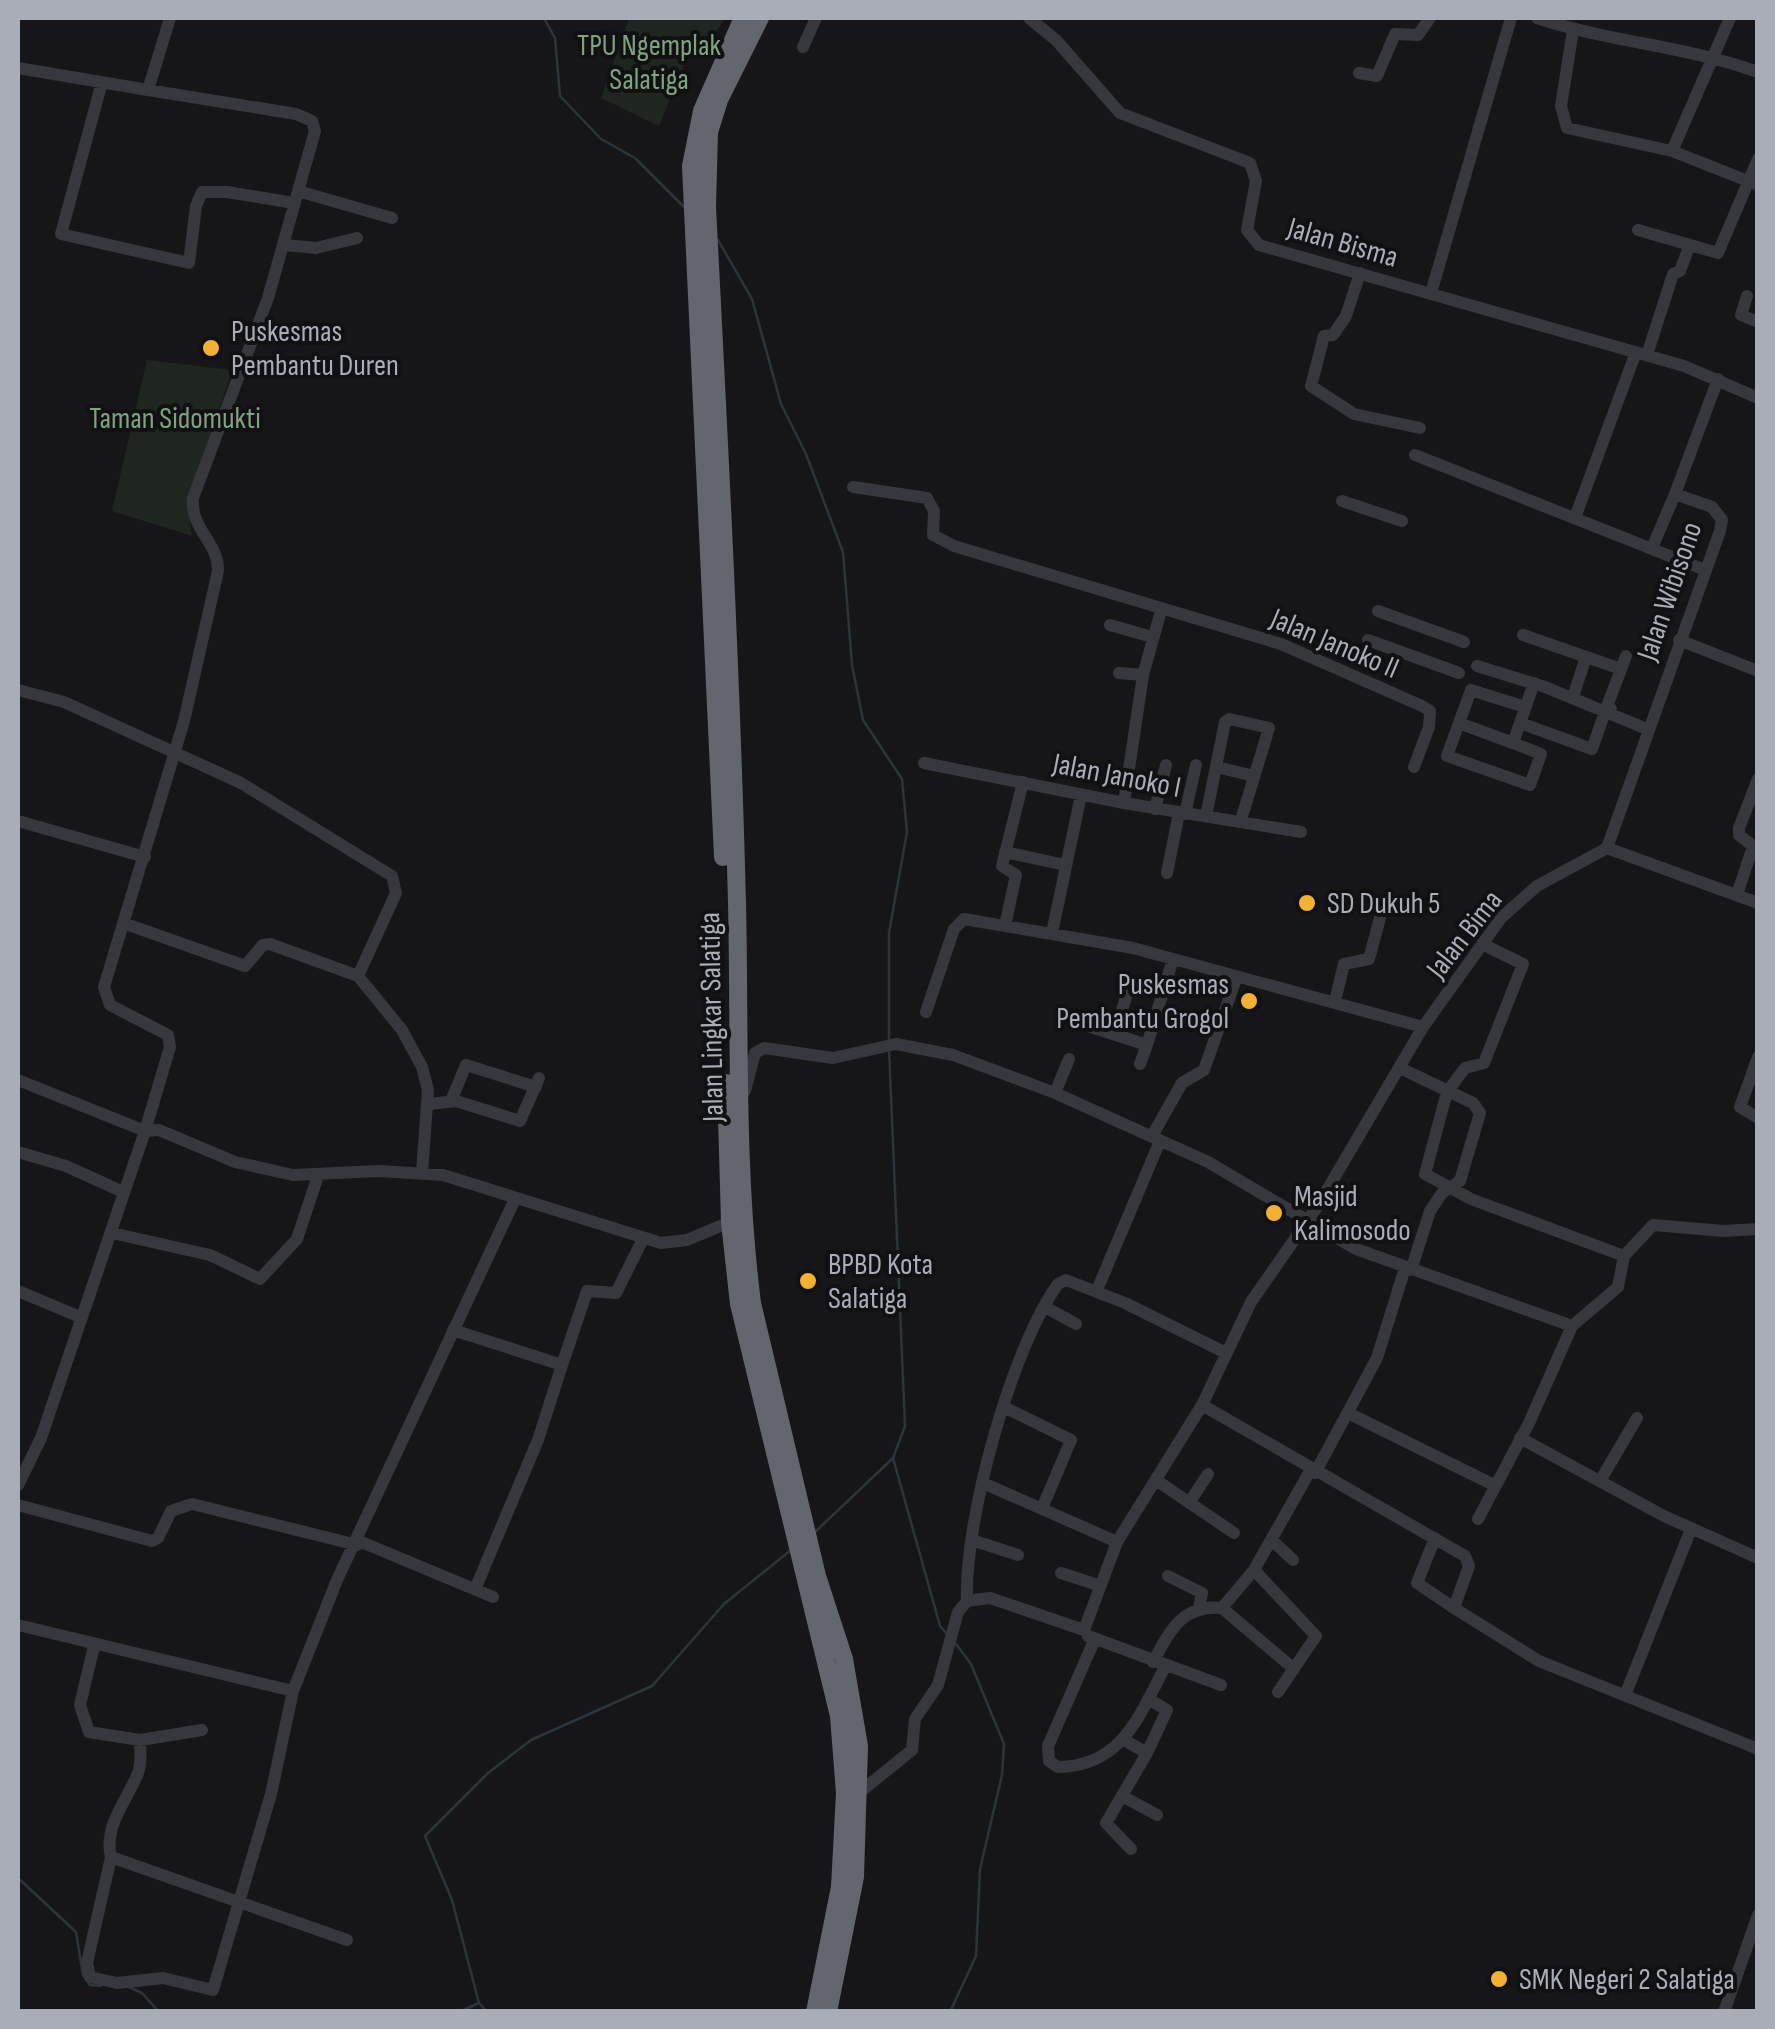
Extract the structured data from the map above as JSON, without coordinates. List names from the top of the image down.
{
  "streets": {
    "highway": ["Jalan Lingkar Salatiga"],
    "street": [
      "Jalan Bisma",
      "Jalan Wibisono",
      "Jalan Janoko II",
      "Jalan Janoko I",
      "Jalan Bima"
    ]
  },
  "crossings": [
    ["Jalan Bisma", "Jalan Wibisono"],
    ["Jalan Wibisono", "Jalan Bima"]
  ],
  "parks": ["TPU Ngemplak Salatiga", "Taman Sidomukti"],
  "places": [
    "Puskesmas Pembantu Duren",
    "SD Dukuh 5",
    "Puskesmas Pembantu Grogol",
    "Masjid Kalimosodo",
    "BPBD Kota Salatiga",
    "SMK Negeri 2 Salatiga"
  ]
}
